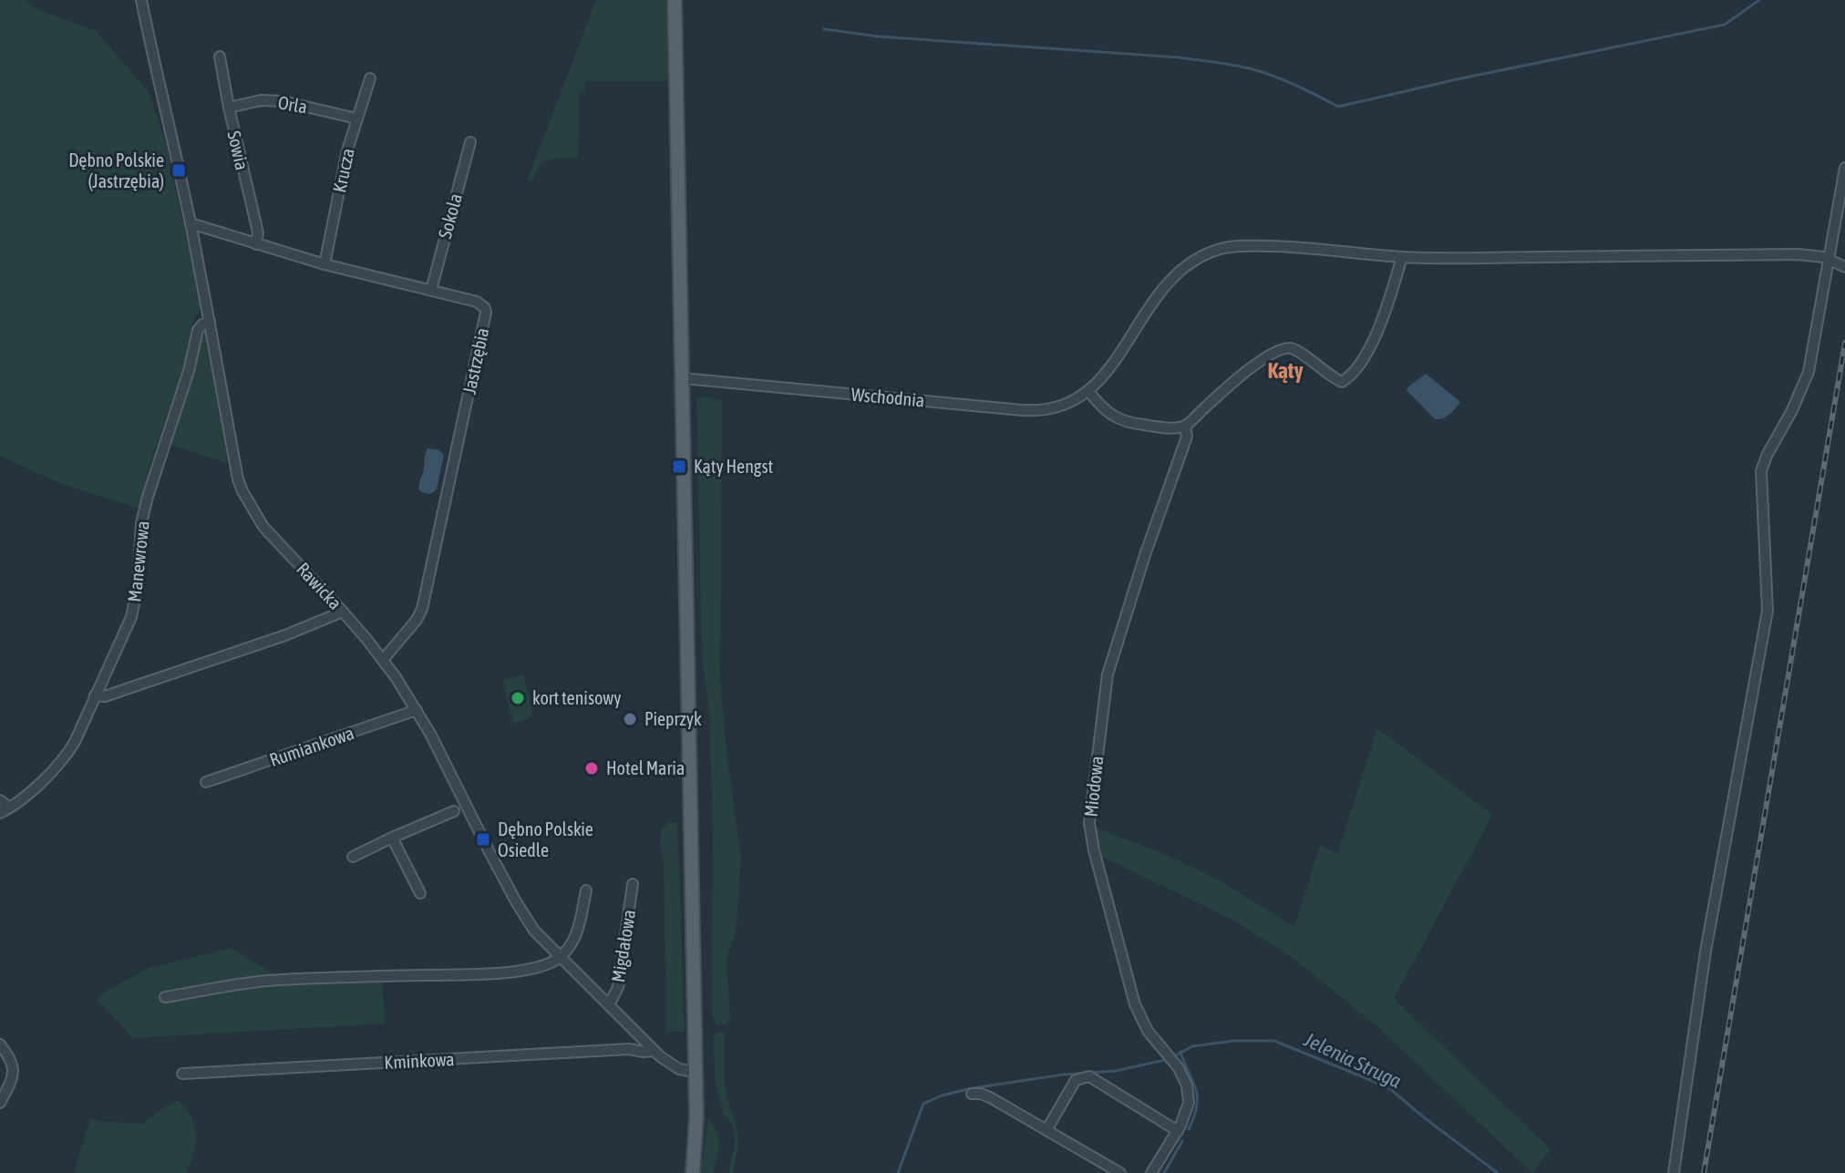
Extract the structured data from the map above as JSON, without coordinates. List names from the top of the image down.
{
  "streets": {
    "street": [
      "Orla",
      "Sowia",
      "Krucza",
      "Sokola",
      "Jastrzębia",
      "Wschodnia",
      "Manewrowa",
      "Rawicka",
      "Rumiankowa",
      "Miodowa",
      "Migdałowa",
      "Kminkowa"
    ]
  },
  "crossings": [
    ["Orla", "Sowia"],
    ["Orla", "Krucza"],
    ["Sowia", "Jastrzębia"],
    ["Krucza", "Jastrzębia"],
    ["Sokola", "Jastrzębia"],
    ["Jastrzębia", "Rawicka"],
    ["Manewrowa", "Rawicka"],
    ["Rawicka", "Rumiankowa"],
    ["Rawicka", "Migdałowa"],
    ["Rawicka", "Kminkowa"]
  ],
  "districts": ["Kąty"],
  "water": ["Jelenia Struga"],
  "places": {
    "transit": ["Dębno Polskie (Jastrzębia)", "Kąty Hengst", "Dębno Polskie Osiedle"],
    "other": ["kort tenisowy", "Pieprzyk", "Hotel Maria"]
  }
}
